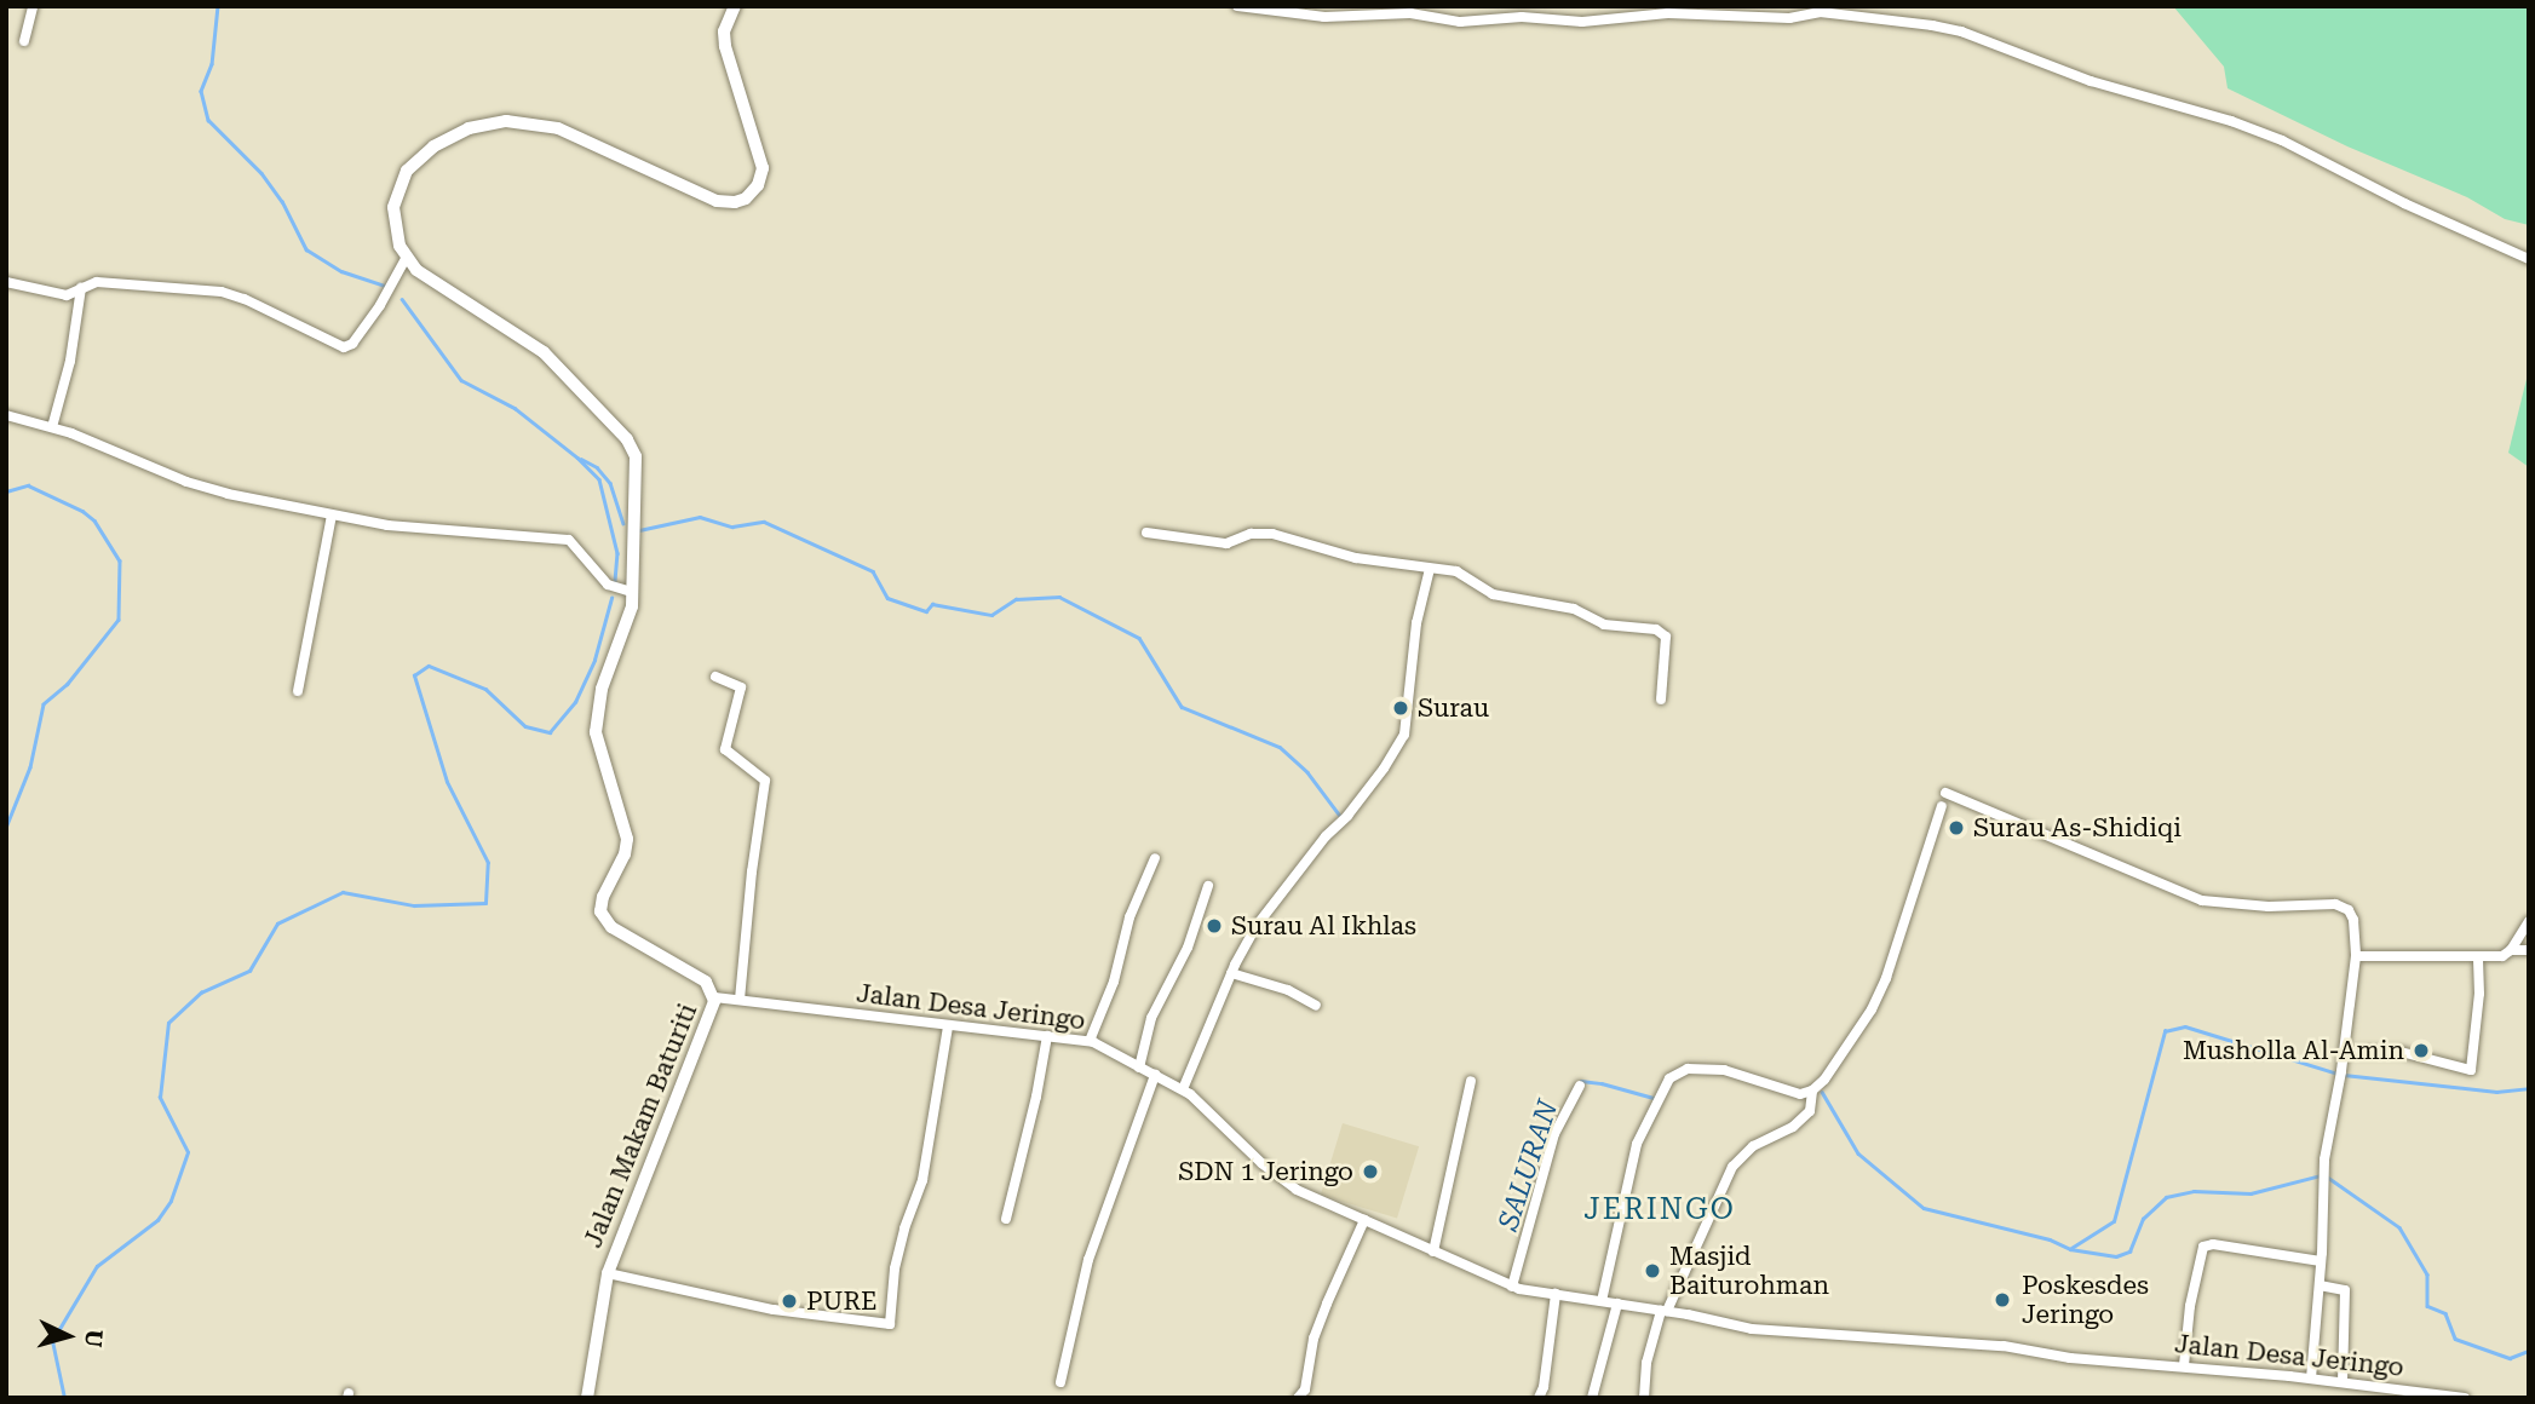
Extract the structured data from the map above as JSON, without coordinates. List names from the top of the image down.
{
  "streets": {
    "street": ["Jalan Desa Jeringo", "Jalan Makam Baturiti"]
  },
  "crossings": [
    ["Jalan Desa Jeringo", "Jalan Makam Baturiti"]
  ],
  "districts": ["JERINGO"],
  "water": ["SALURAN"],
  "places": [
    "Surau",
    "Surau As-Shidiqi",
    "Surau Al Ikhlas",
    "Musholla Al-Amin",
    "SDN 1 Jeringo",
    "Masjid Baiturohman",
    "Poskesdes Jeringo",
    "PURE"
  ],
  "north": "right"
}
